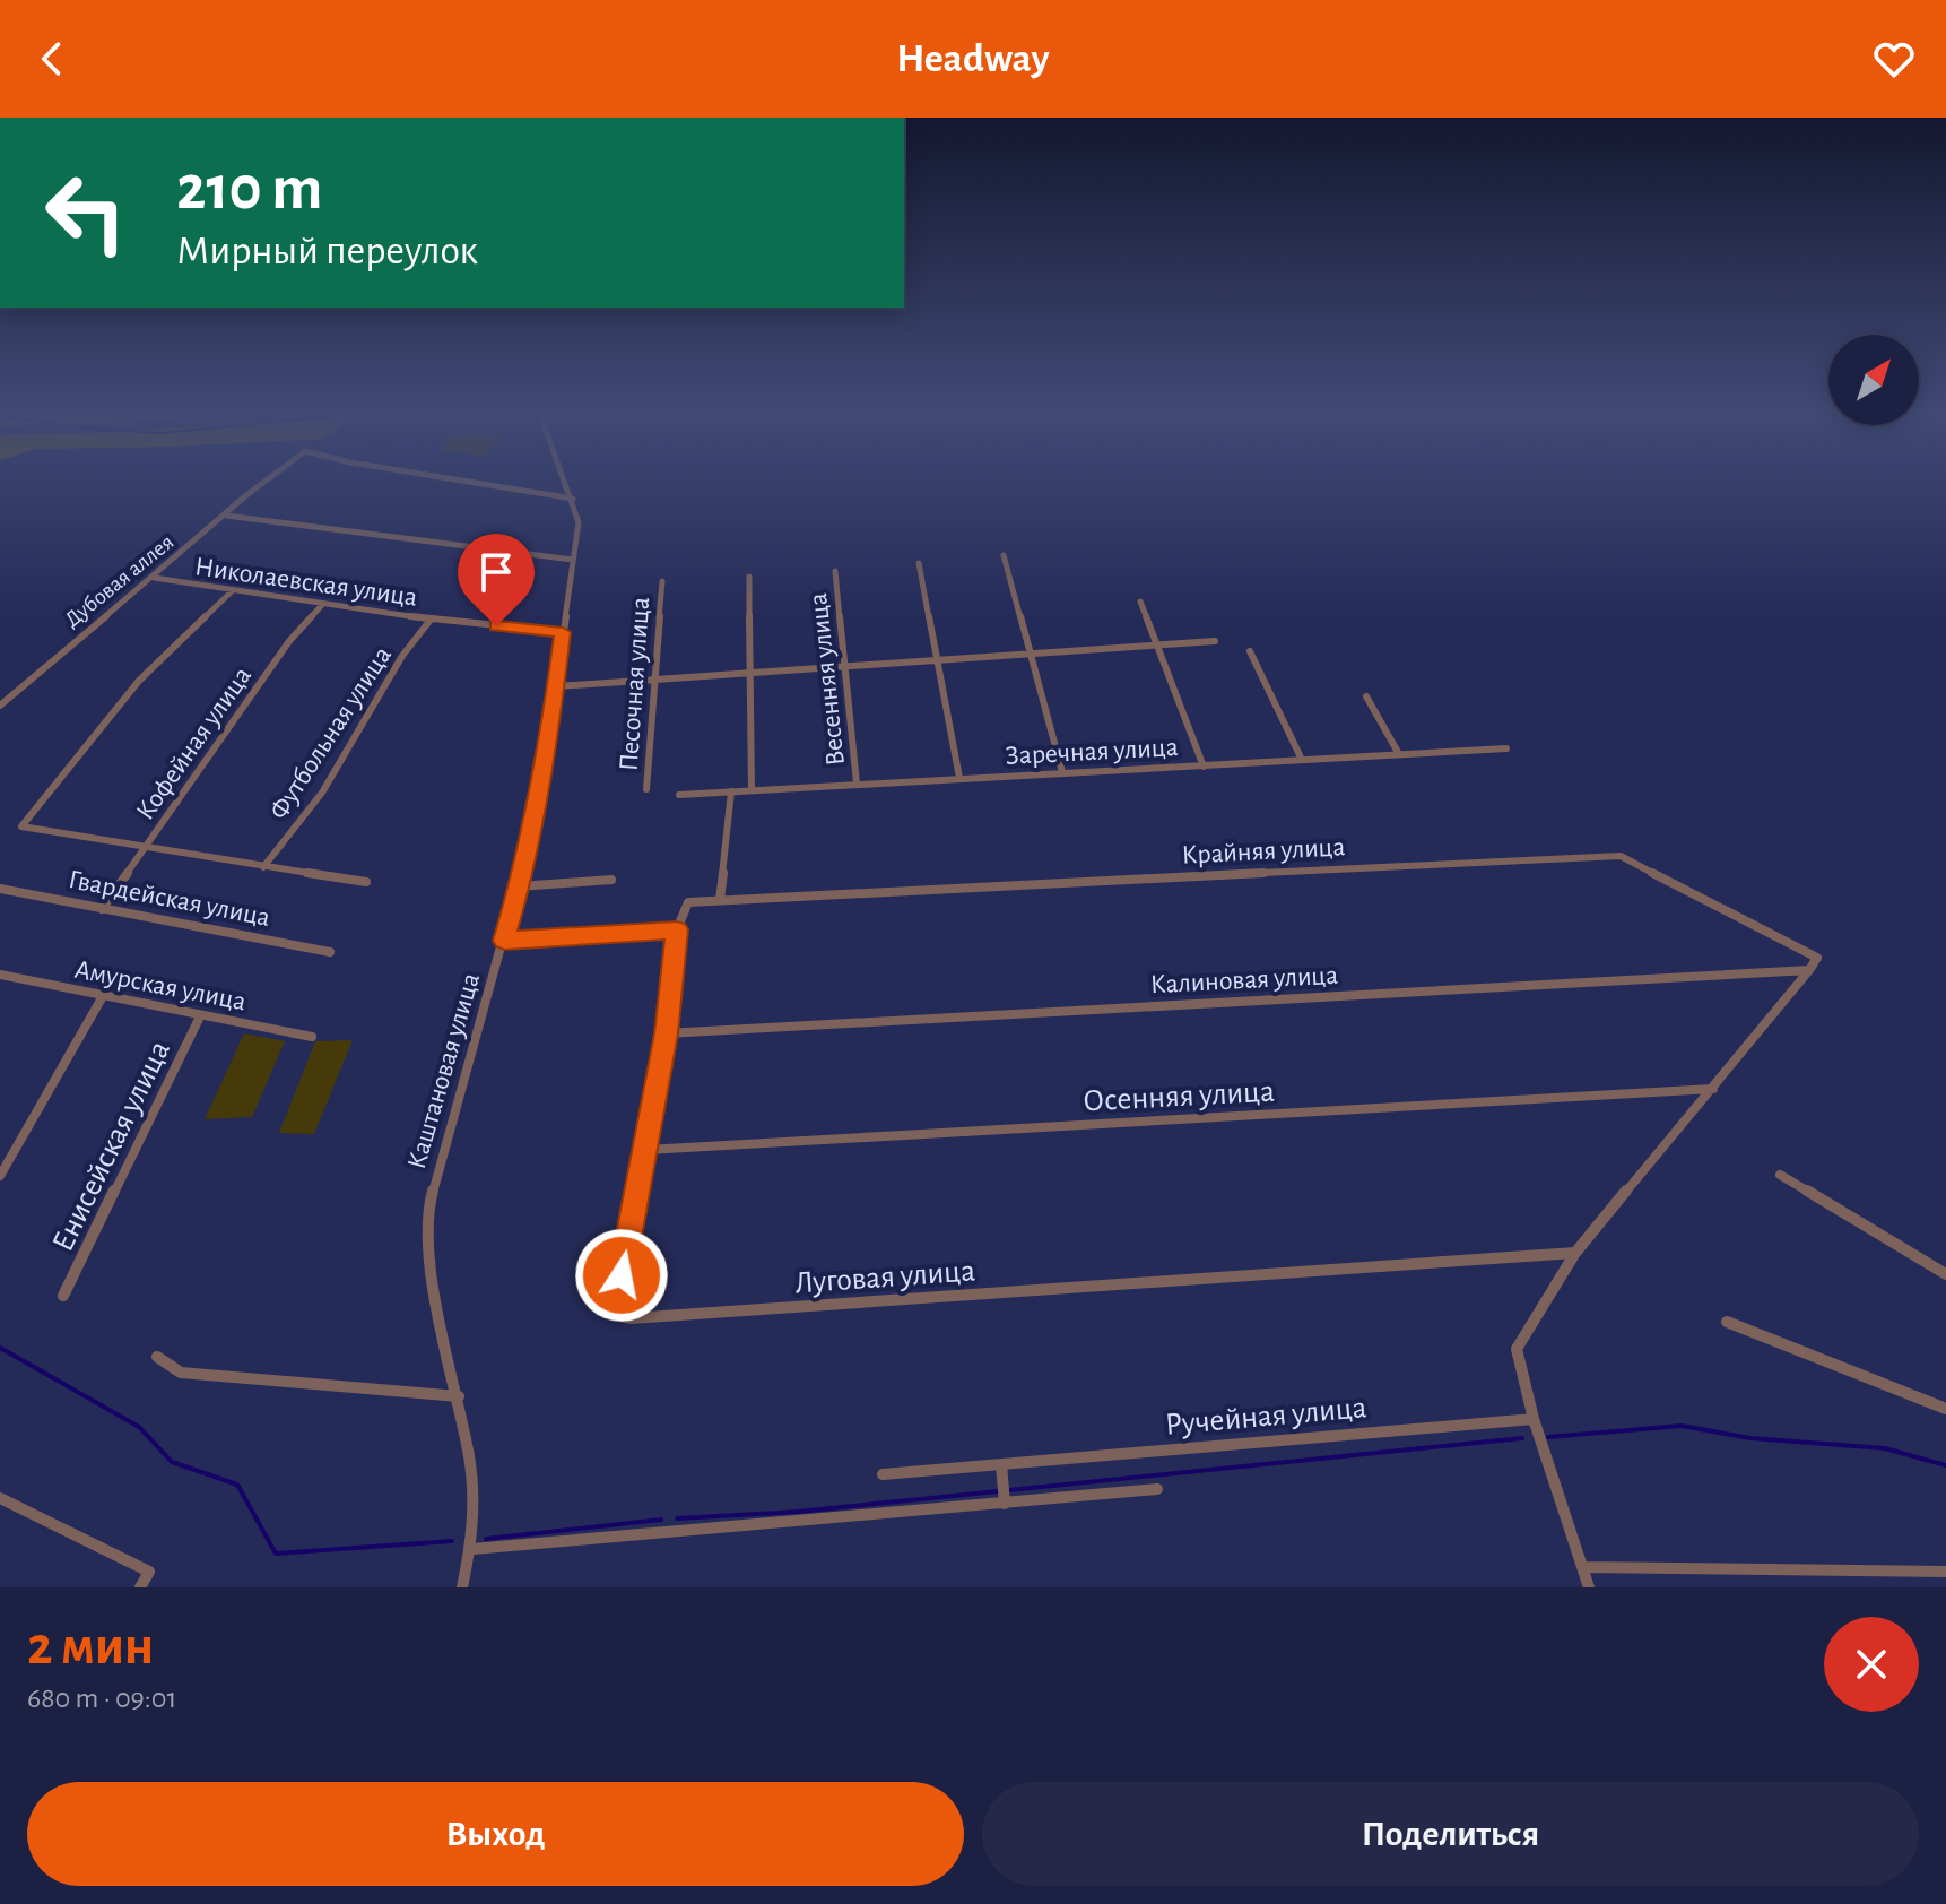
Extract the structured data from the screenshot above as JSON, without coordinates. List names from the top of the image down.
{
  "streets": {
    "street": [
      "Дубовая аллея",
      "Николаевская улица",
      "Весенняя улица",
      "Песочная улица",
      "Футбольная улица",
      "Кофейная улица",
      "Заречная улица",
      "Крайняя улица",
      "Гвардейская улица",
      "Калиновая улица",
      "Амурская улица",
      "Каштановая улица",
      "Осенняя улица",
      "Енисейская улица",
      "Луговая улица",
      "Ручейная улица"
    ]
  },
  "crossings": [
    ["Дубовая аллея", "Николаевская улица"],
    ["Дубовая аллея", "Каштановая улица"],
    ["Николаевская улица", "Футбольная улица"],
    ["Николаевская улица", "Кофейная улица"],
    ["Николаевская улица", "Каштановая улица"],
    ["Весенняя улица", "Заречная улица"],
    ["Кофейная улица", "Гвардейская улица"],
    ["Крайняя улица", "Калиновая улица"],
    ["Крайняя улица", "Луговая улица"],
    ["Калиновая улица", "Луговая улица"],
    ["Амурская улица", "Енисейская улица"],
    ["Осенняя улица", "Луговая улица"]
  ],
  "north": "top right",
  "page": {
    "header": "Headway",
    "turn": ["210 m", "Мирный переулок"],
    "heading": ["2 мин", "680 m · 09:01"],
    "buttons": ["Выход", "Поделиться"]
  }
}
